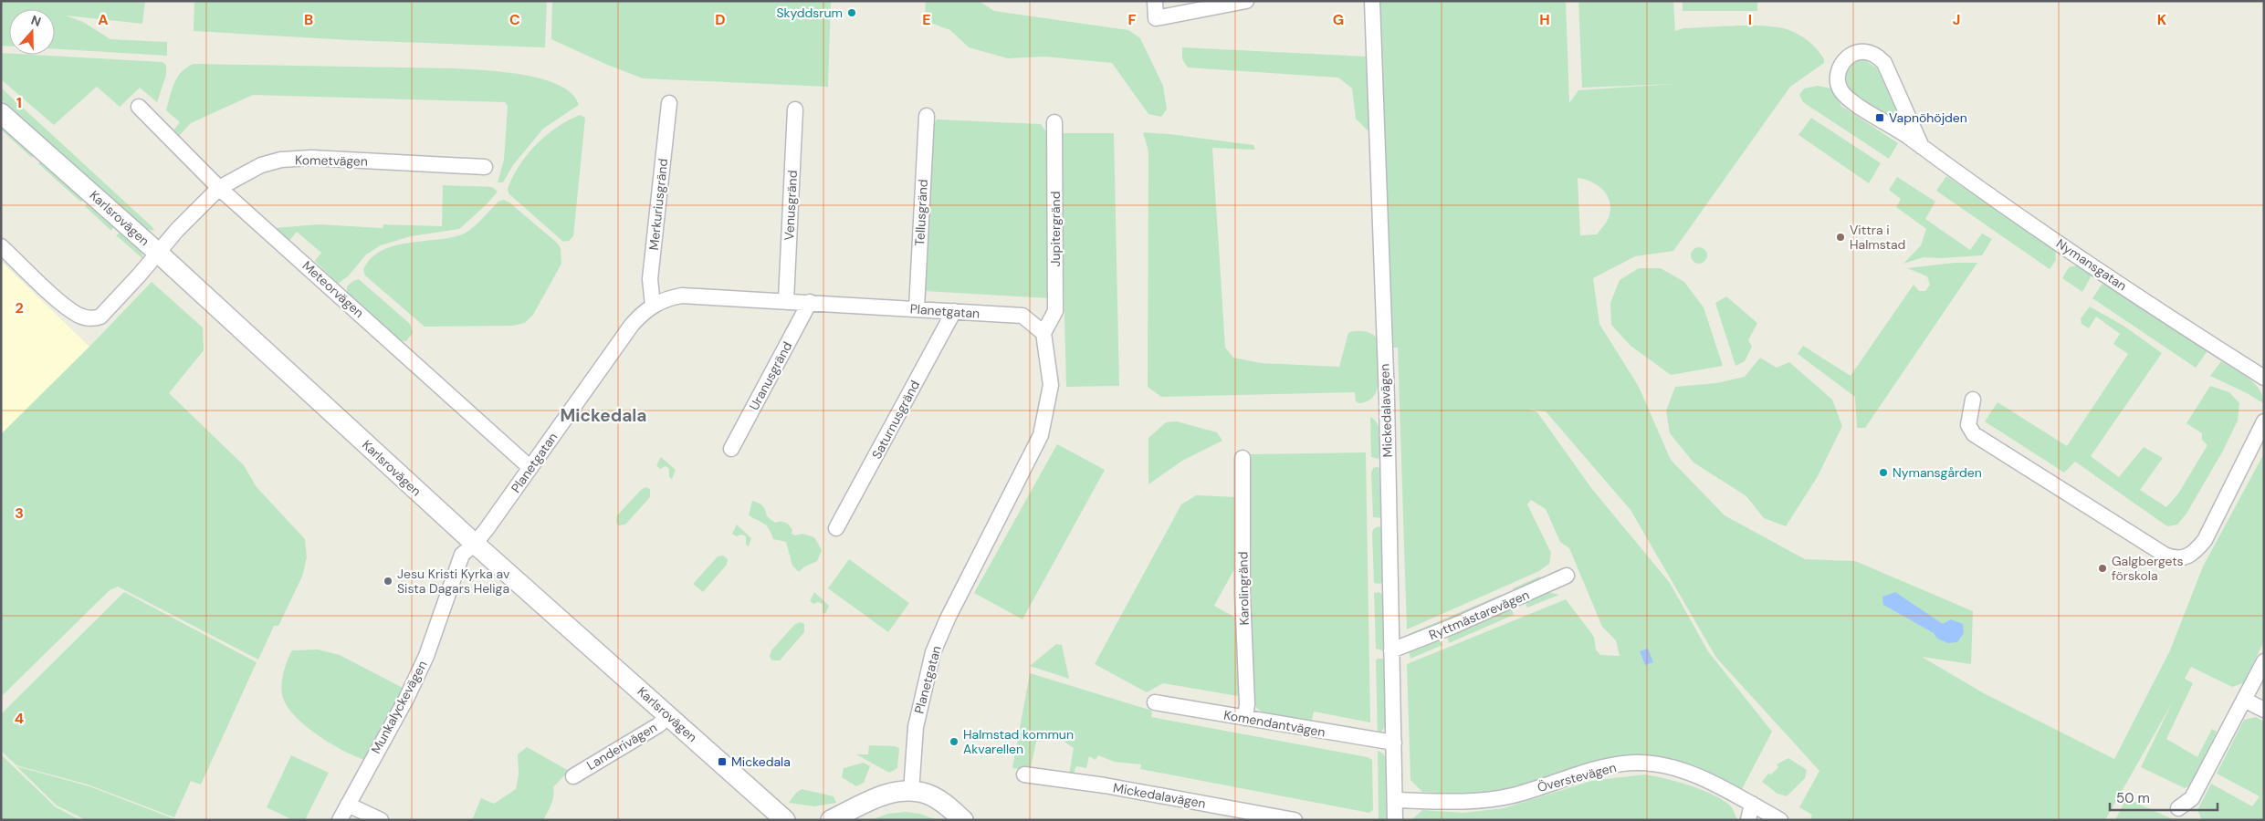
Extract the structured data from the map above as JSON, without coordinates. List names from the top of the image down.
{
  "streets": {
    "street": [
      "Kometvägen",
      "Merkuriusgränd",
      "Venusgränd",
      "Tellusgränd",
      "Karlsrovägen",
      "Jupitergränd",
      "Nymansgatan",
      "Meteorvägen",
      "Planetgatan",
      "Uranusgränd",
      "Mickedalavägen",
      "Saturnusgränd",
      "Karolingränd",
      "Ryttmästarevägen",
      "Munkalyckevägen",
      "Komendantvägen",
      "Landerivägen",
      "Överstevägen"
    ]
  },
  "crossings": [
    ["Kometvägen", "Karlsrovägen"],
    ["Kometvägen", "Meteorvägen"],
    ["Merkuriusgränd", "Planetgatan"],
    ["Venusgränd", "Planetgatan"],
    ["Tellusgränd", "Planetgatan"],
    ["Karlsrovägen", "Planetgatan"],
    ["Karlsrovägen", "Munkalyckevägen"],
    ["Karlsrovägen", "Landerivägen"],
    ["Jupitergränd", "Planetgatan"],
    ["Meteorvägen", "Planetgatan"],
    ["Planetgatan", "Uranusgränd"],
    ["Planetgatan", "Saturnusgränd"],
    ["Planetgatan", "Munkalyckevägen"],
    ["Mickedalavägen", "Ryttmästarevägen"],
    ["Mickedalavägen", "Komendantvägen"],
    ["Mickedalavägen", "Överstevägen"],
    ["Karolingränd", "Komendantvägen"]
  ],
  "districts": ["Mickedala"],
  "places": {
    "other": [
      "Skyddsrum",
      "Vittra i Halmstad",
      "Nymansgården",
      "Galgbergets förskola",
      "Jesu Kristi Kyrka av Sista Dagars Heliga",
      "Halmstad kommun Akvarellen"
    ],
    "transit": ["Vapnöhöjden", "Mickedala"]
  },
  "scale_bar": "50 m",
  "north": "top",
  "grid": {
    "columns": [
      "A",
      "B",
      "C",
      "D",
      "E",
      "F",
      "G",
      "H",
      "I",
      "J",
      "K"
    ],
    "rows": [
      "1",
      "2",
      "3",
      "4"
    ]
  }
}
